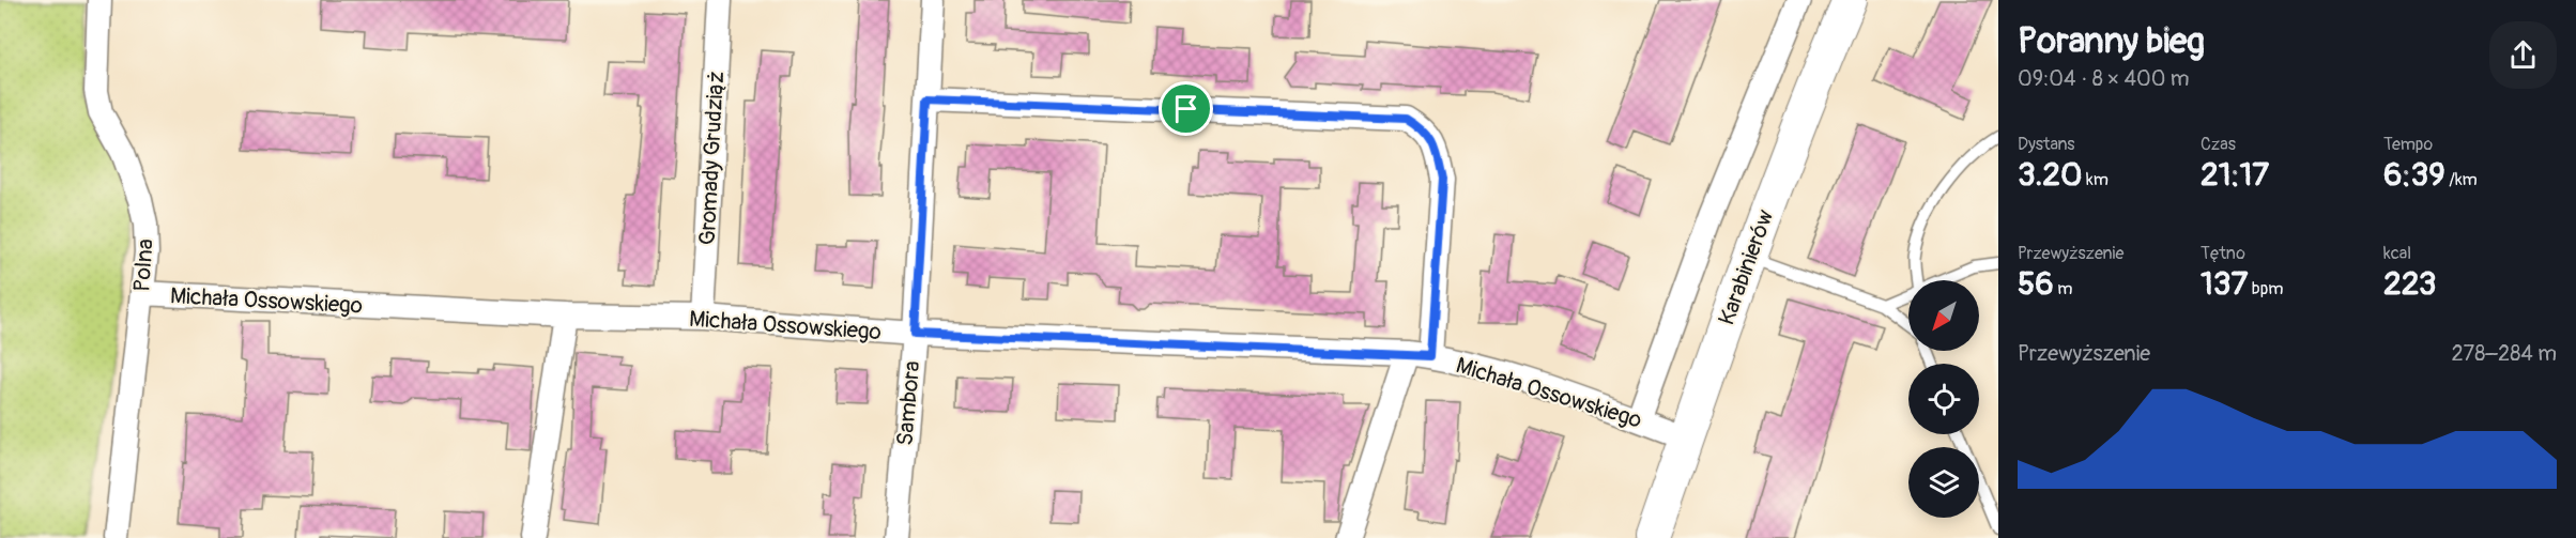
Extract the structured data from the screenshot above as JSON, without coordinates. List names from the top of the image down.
{
  "streets": {
    "main road": ["Karabinierów"],
    "street": [
      "Gromady Grudziąż",
      "Polna",
      "Michała Ossowskiego",
      "Sambora"
    ]
  },
  "crossings": [
    ["Gromady Grudziąż", "Michała Ossowskiego"],
    ["Polna", "Michała Ossowskiego"],
    ["Karabinierów", "Michała Ossowskiego"],
    ["Michała Ossowskiego", "Sambora"]
  ],
  "north": "bottom left",
  "page": {
    "heading": ["Poranny bieg", "09:04 · 8 × 400 m"],
    "stats": [
      ["Dystans", "3.20 km"],
      ["Czas", "21:17"],
      ["Tempo", "6:39 /km"],
      ["Przewyższenie", "56 m"],
      ["Tętno", "137 bpm"],
      ["kcal", "223"]
    ],
    "chart": ["Przewyższenie", "278–284 m"]
  }
}
